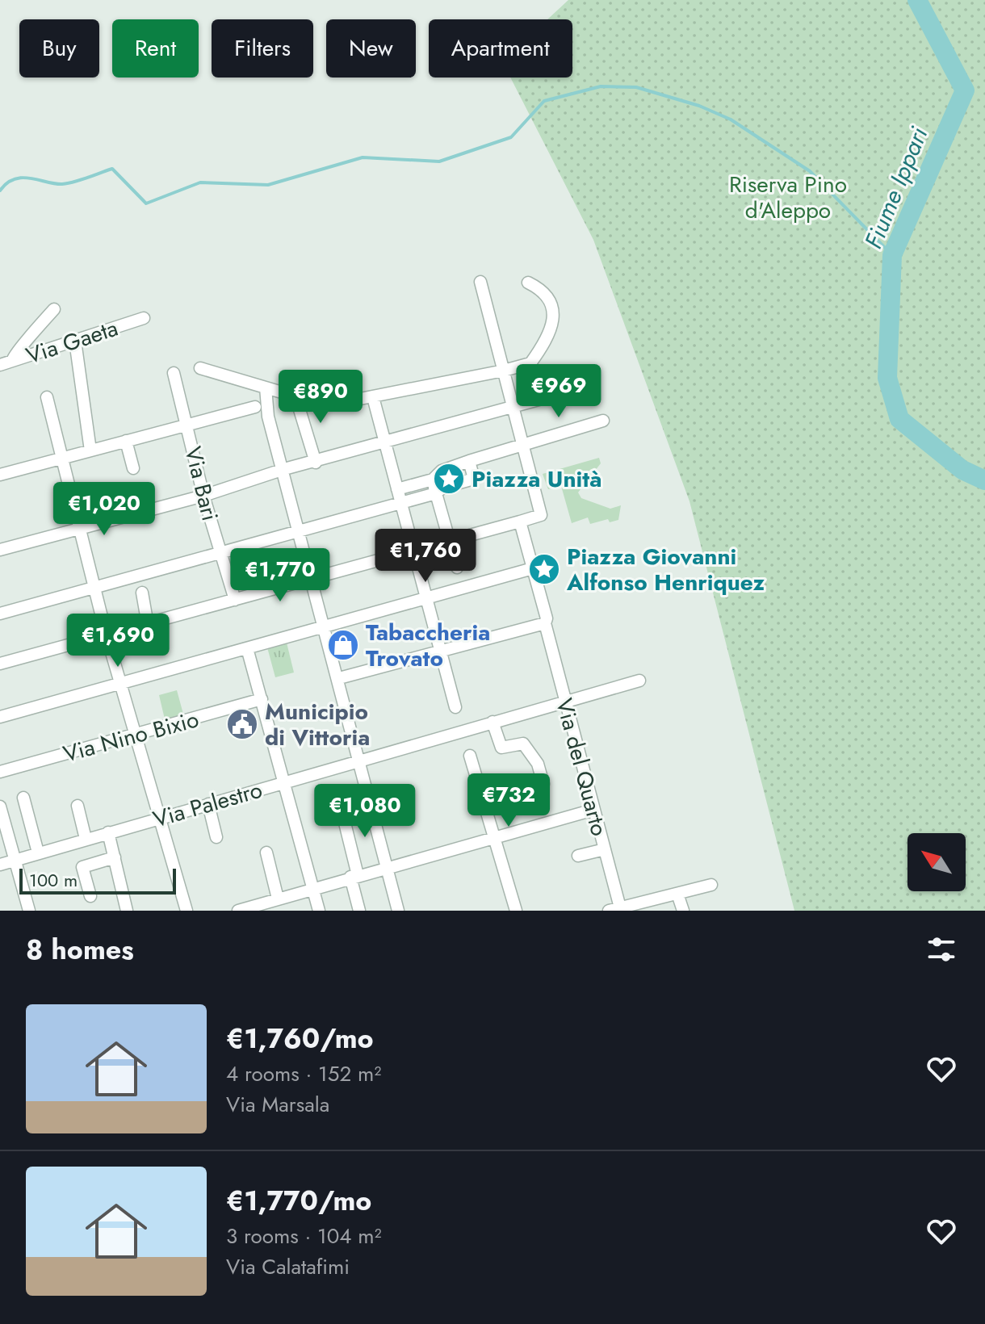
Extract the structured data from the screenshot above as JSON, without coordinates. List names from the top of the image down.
{
  "streets": {
    "street": [
      "Via Gaeta",
      "Via Bari",
      "Via Nino Bixio",
      "Via del Quarto",
      "Via Palestro"
    ]
  },
  "crossings": [
    ["Via del Quarto", "Via Palestro"]
  ],
  "water": ["Fiume Ippari"],
  "parks": ["Riserva Pino d'Aleppo"],
  "places": {
    "place": ["Piazza Unità", "Piazza Giovanni Alfonso Henriquez"],
    "shop": ["Tabaccheria Trovato"],
    "public building": ["Municipio di Vittoria"]
  },
  "scale_bar": "100 m",
  "north": "top left",
  "page": {
    "chip": [
      "Buy",
      "Rent",
      "Filters",
      "New",
      "Apartment"
    ],
    "price": [
      "€969",
      "€890",
      "€1,020",
      "€1,760",
      "€1,770",
      "€1,690",
      "€732",
      "€1,080"
    ],
    "scale": "100 m",
    "heading": "8 homes",
    "list": [
      {
        "name": "€1,760/mo",
        "note": "4 rooms · 152 m² · Via Marsala"
      },
      {
        "name": "€1,770/mo",
        "note": "3 rooms · 104 m² · Via Calatafimi"
      }
    ]
  }
}
